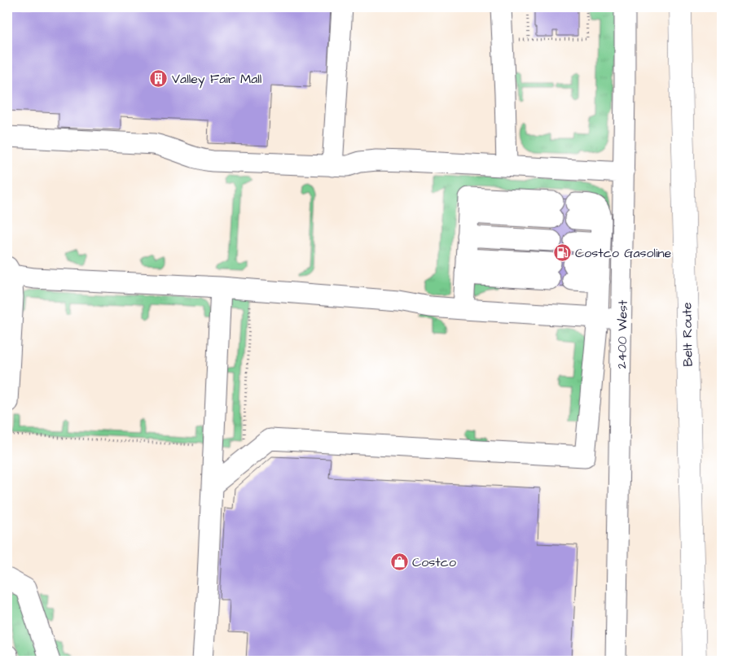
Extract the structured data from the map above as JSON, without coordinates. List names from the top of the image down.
{
  "streets": {
    "highway": ["Belt Route"],
    "street": ["2400 West"]
  },
  "places": {
    "building": ["Valley Fair Mall"],
    "fuel station": ["Costco Gasoline"],
    "shop": ["Costco"]
  }
}
